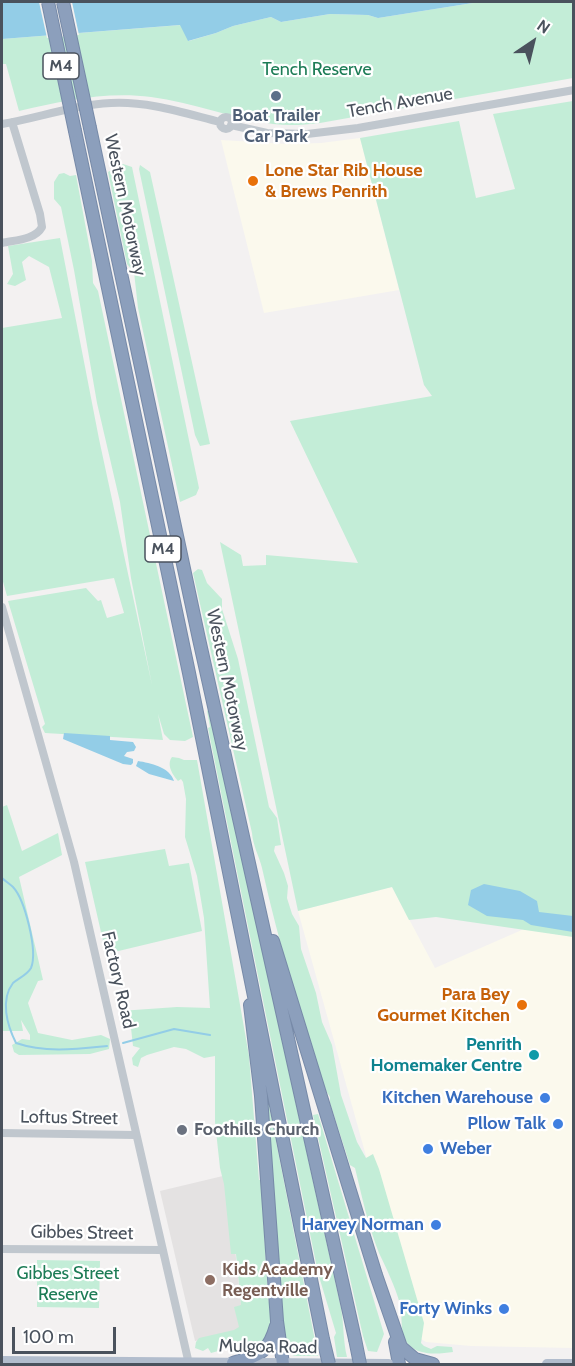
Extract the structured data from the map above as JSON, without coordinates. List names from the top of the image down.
{
  "streets": {
    "highway": ["M4", "Western Motorway"],
    "main road": ["Mulgoa Road"],
    "street": [
      "Tench Avenue",
      "Factory Road",
      "Loftus Street",
      "Gibbes Street"
    ]
  },
  "crossings": [
    ["M4", "Western Motorway"],
    ["M4", "Mulgoa Road"],
    ["Factory Road", "Loftus Street"],
    ["Factory Road", "Gibbes Street"],
    ["Factory Road", "Mulgoa Road"]
  ],
  "parks": ["Tench Reserve", "Gibbes Street Reserve"],
  "places": [
    "Boat Trailer Car Park",
    "Lone Star Rib House & Brews Penrith",
    "Para Bey Gourmet Kitchen",
    "Penrith Homemaker Centre",
    "Kitchen Warehouse",
    "Pllow Talk",
    "Foothills Church",
    "Weber",
    "Harvey Norman",
    "Kids Academy Regentville",
    "Forty Winks"
  ],
  "scale_bar": "100 m",
  "north": "top right"
}
